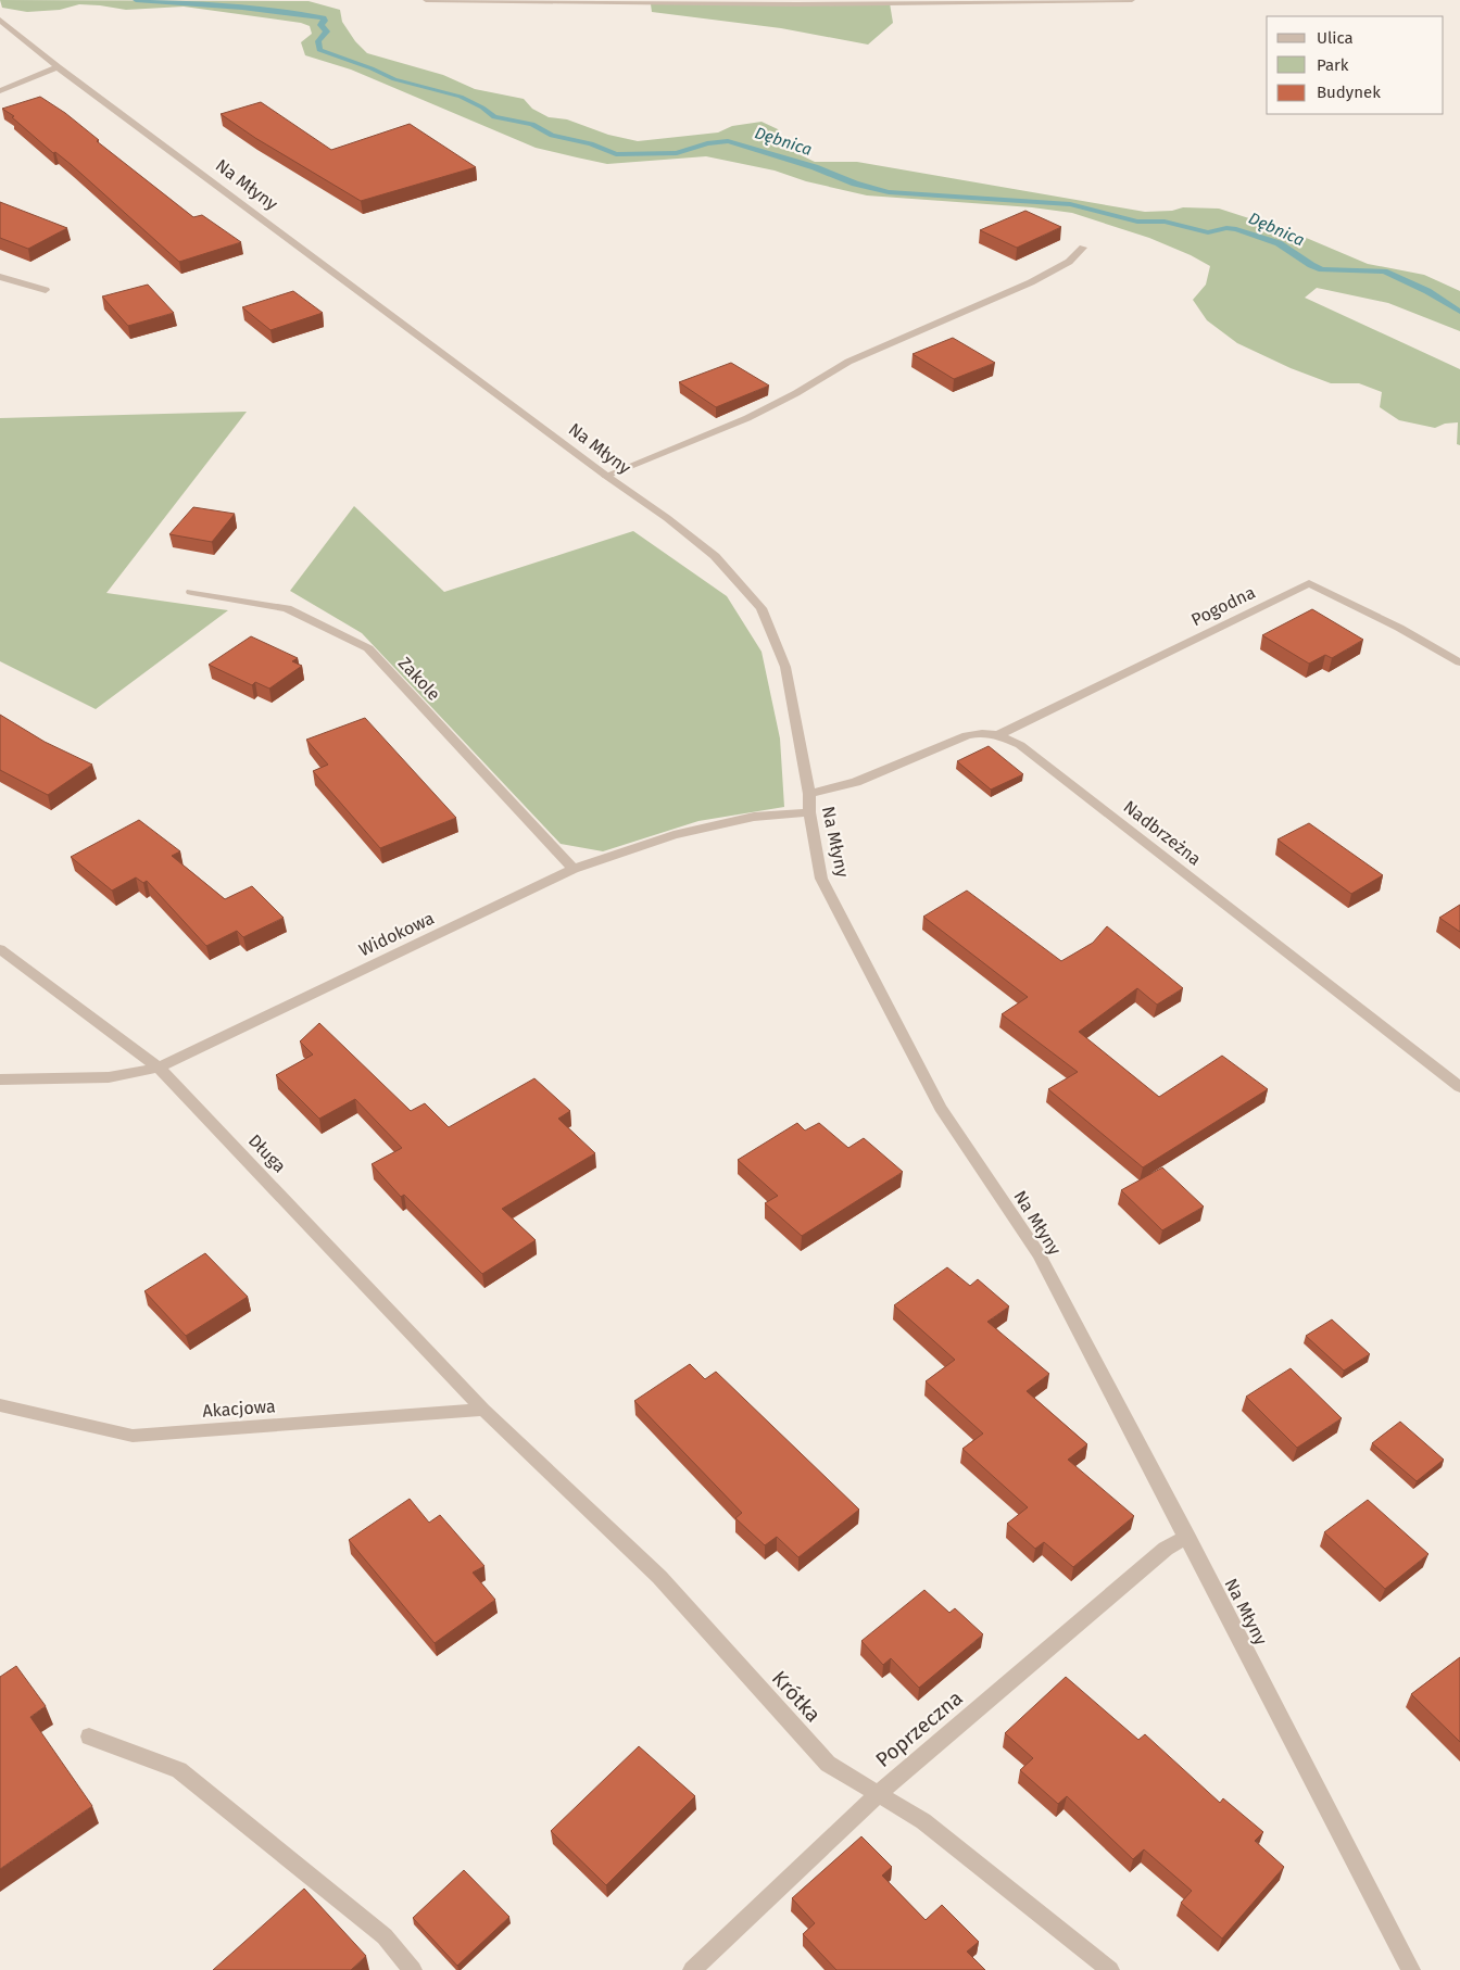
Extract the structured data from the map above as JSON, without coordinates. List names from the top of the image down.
{
  "streets": {
    "street": [
      "Na Młyny",
      "Pogodna",
      "Zakole",
      "Nadbrzeżna",
      "Widokowa",
      "Długa",
      "Akacjowa",
      "Krótka",
      "Poprzeczna"
    ]
  },
  "crossings": [
    ["Na Młyny", "Nadbrzeżna"],
    ["Na Młyny", "Widokowa"],
    ["Na Młyny", "Poprzeczna"],
    ["Pogodna", "Nadbrzeżna"],
    ["Zakole", "Widokowa"],
    ["Widokowa", "Długa"],
    ["Długa", "Akacjowa"],
    ["Długa", "Krótka"],
    ["Akacjowa", "Krótka"],
    ["Krótka", "Poprzeczna"]
  ],
  "water": ["Dębnica"],
  "legend": ["Ulica", "Park", "Budynek"]
}
